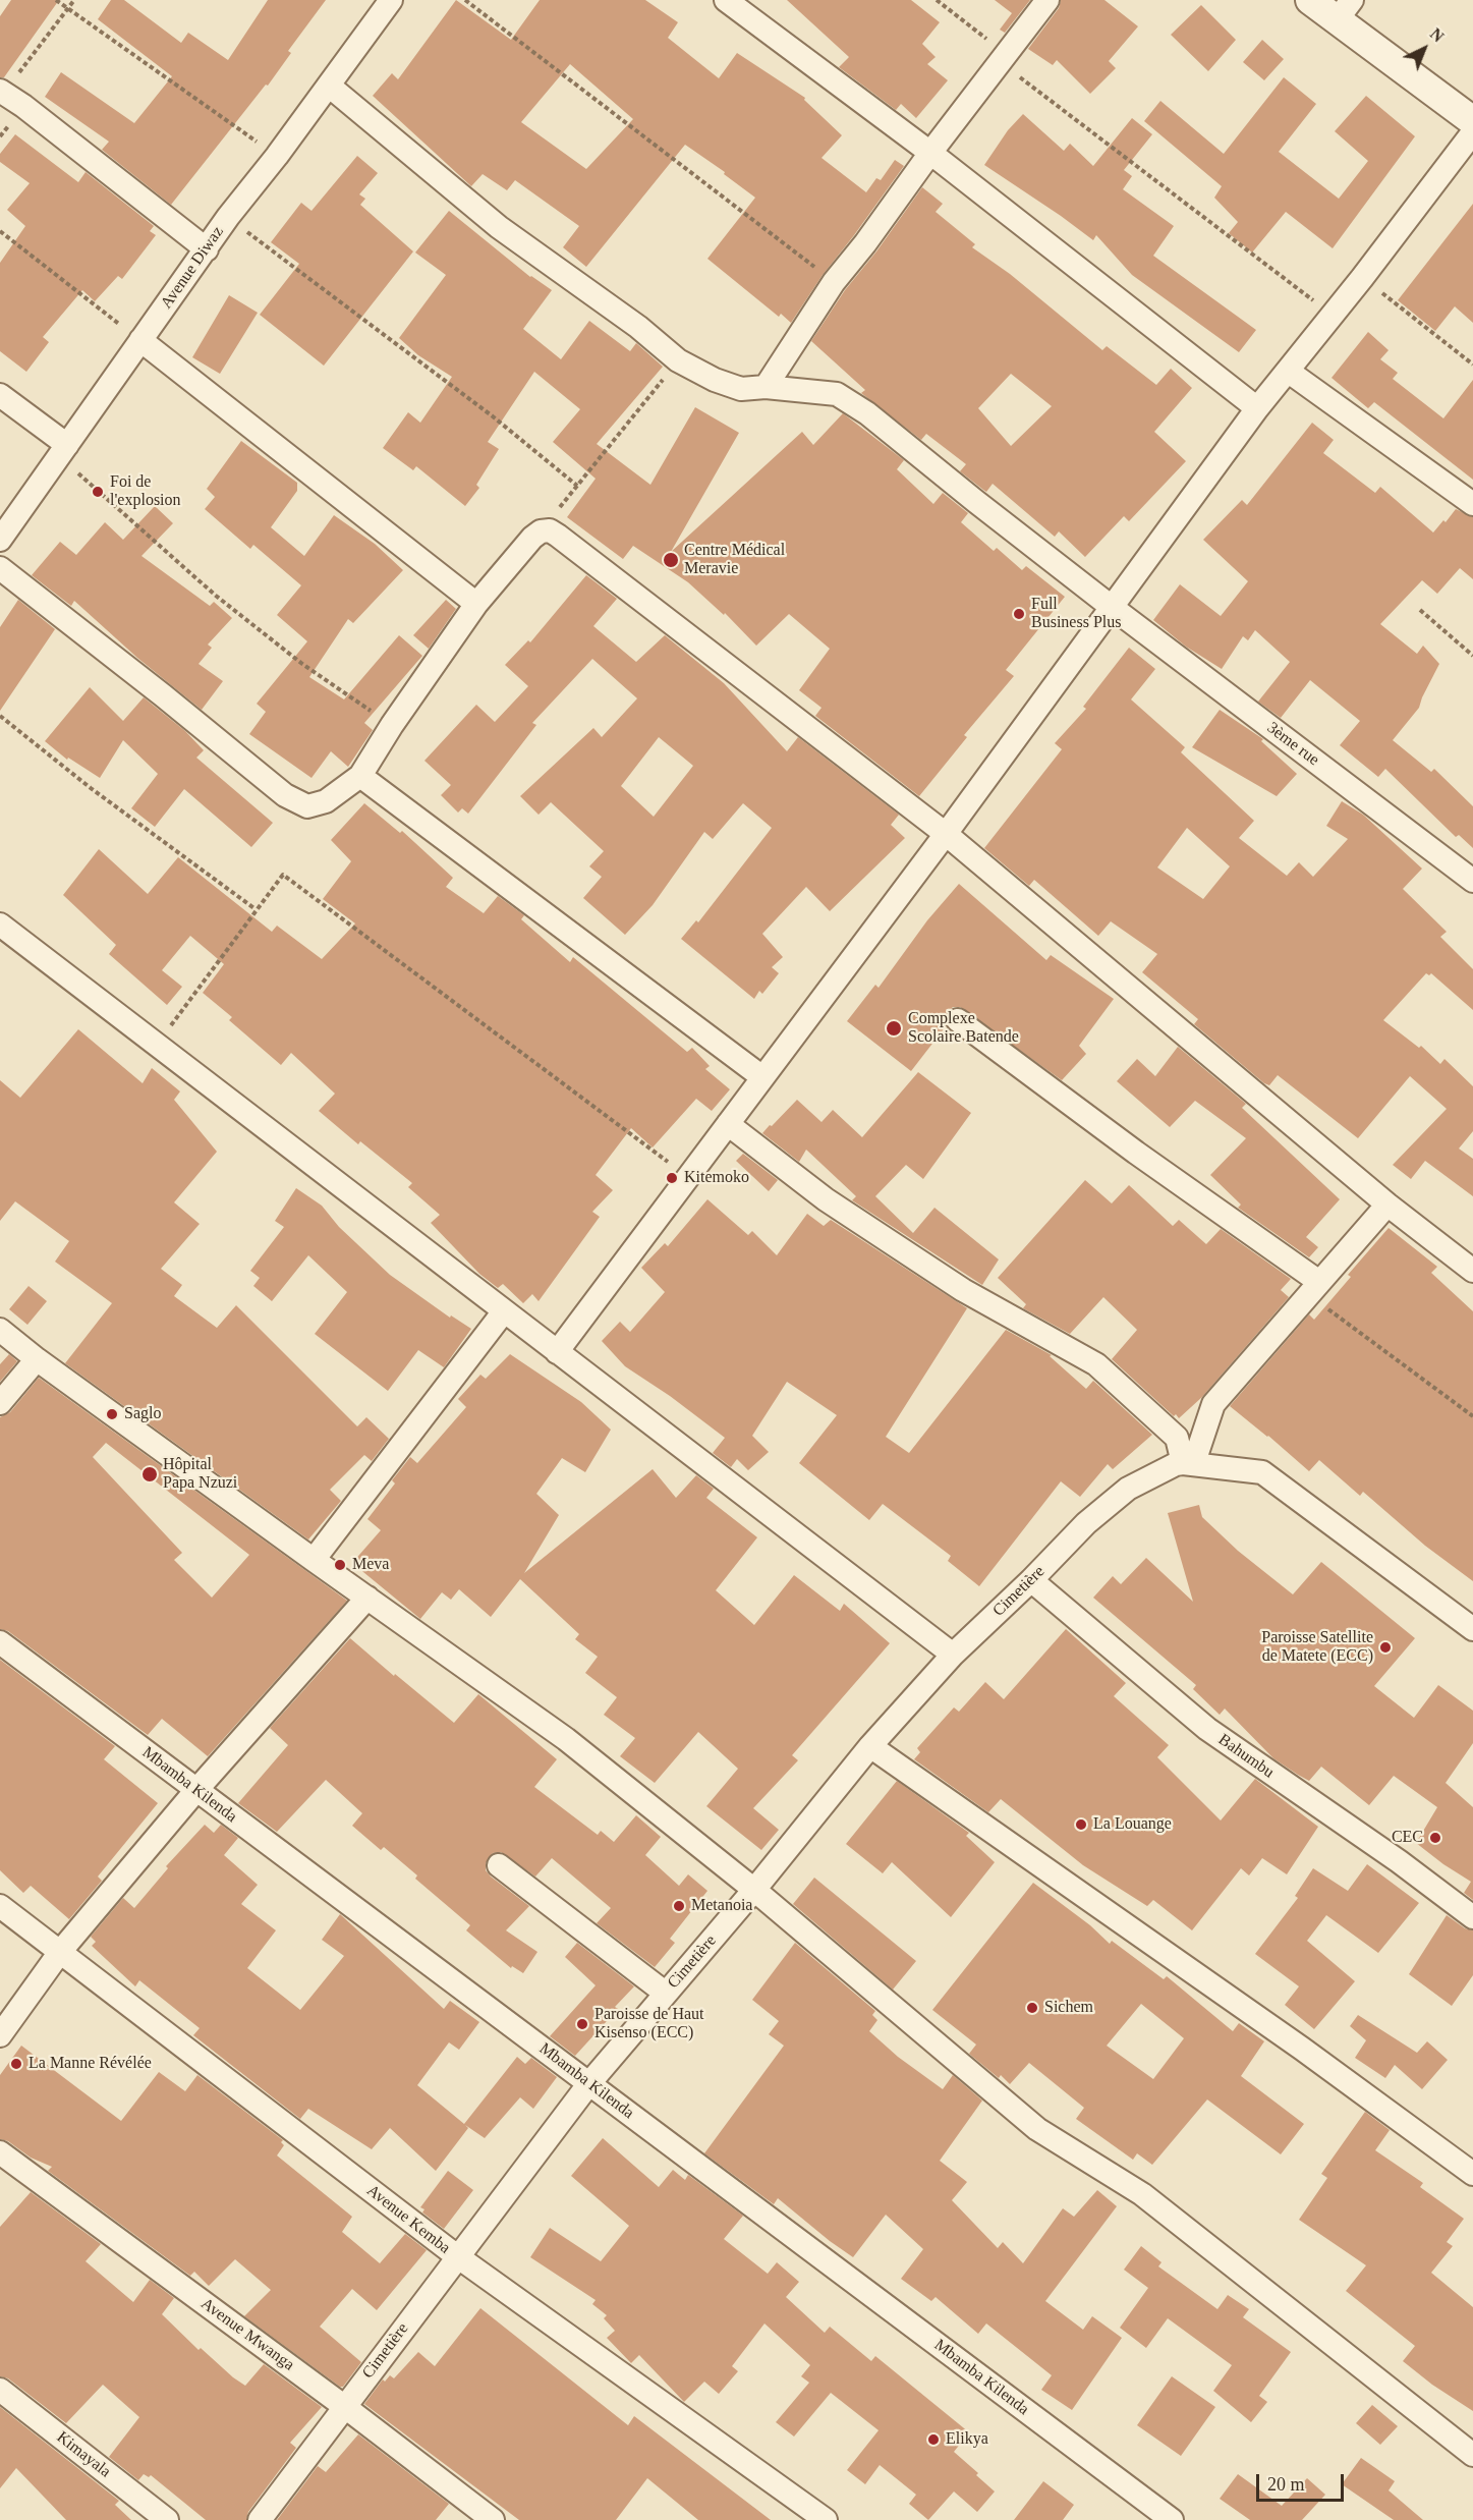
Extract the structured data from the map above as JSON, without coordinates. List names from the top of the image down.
{
  "streets": {
    "street": [
      "Avenue Diwaz",
      "3ème rue",
      "Cimetière",
      "Bahumbu",
      "Mbamba Kilenda",
      "Avenue Kemba",
      "Avenue Mwanga",
      "Kimayala"
    ]
  },
  "crossings": [
    ["Avenue Diwaz", "3ème rue"],
    ["Cimetière", "Bahumbu"],
    ["Cimetière", "Mbamba Kilenda"],
    ["Cimetière", "Avenue Kemba"],
    ["Cimetière", "Avenue Mwanga"]
  ],
  "places": [
    "Foi de l'explosion",
    "Centre Médical Meravie",
    "Full Business Plus",
    "Complexe Scolaire Batende",
    "Kitemoko",
    "Saglo",
    "Hôpital Papa Nzuzi",
    "Meva",
    "Paroisse Satellite de Matete (ECC)",
    "La Louange",
    "CEC",
    "Metanoia",
    "Sichem",
    "Paroisse de Haut Kisenso (ECC)",
    "La Manne Révélée",
    "Elikya"
  ],
  "scale_bar": "20 m",
  "north": "top right"
}
